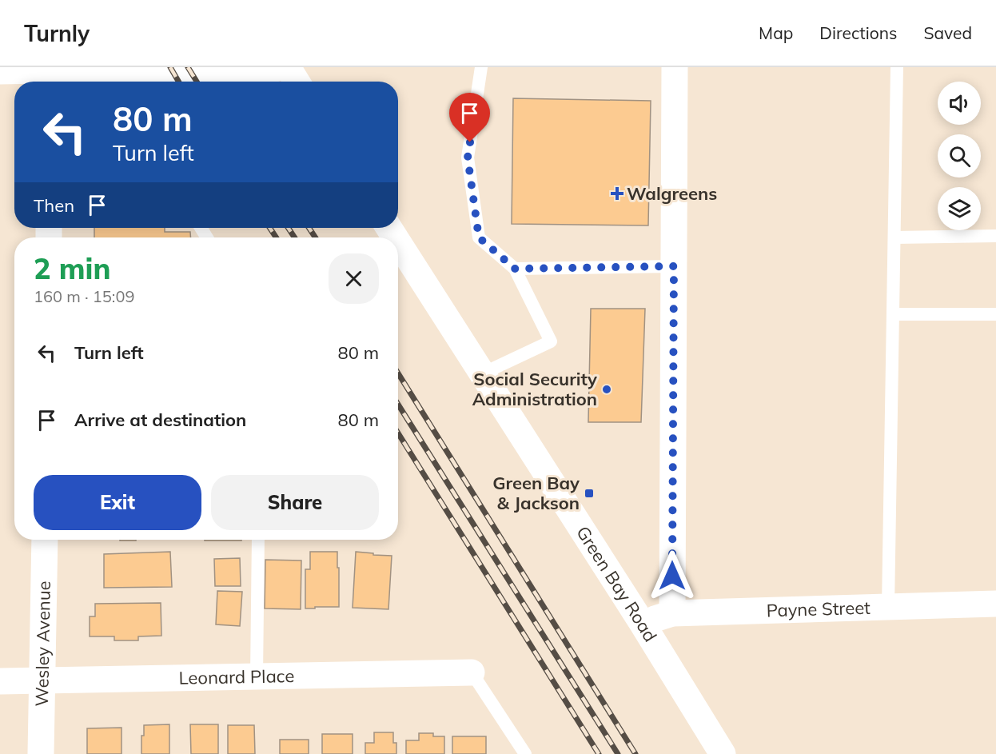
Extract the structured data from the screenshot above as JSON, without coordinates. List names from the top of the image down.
{
  "streets": {
    "street": [
      "Green Bay Road",
      "Payne Street",
      "Wesley Avenue",
      "Leonard Place"
    ]
  },
  "crossings": [
    ["Green Bay Road", "Payne Street"],
    ["Wesley Avenue", "Leonard Place"]
  ],
  "places": {
    "health": ["Walgreens"],
    "other": ["Social Security Administration"],
    "transit": ["Green Bay & Jackson"]
  },
  "page": {
    "header": "Turnly",
    "nav": ["Map", "Directions", "Saved"],
    "turn": ["80 m", "Turn left"],
    "then": "Then",
    "heading": ["2 min", "160 m · 15:09"],
    "list": [
      {
        "name": "Turn left",
        "value": "80 m"
      },
      {
        "name": "Arrive at destination",
        "value": "80 m"
      }
    ],
    "buttons": ["Exit", "Share"]
  }
}
